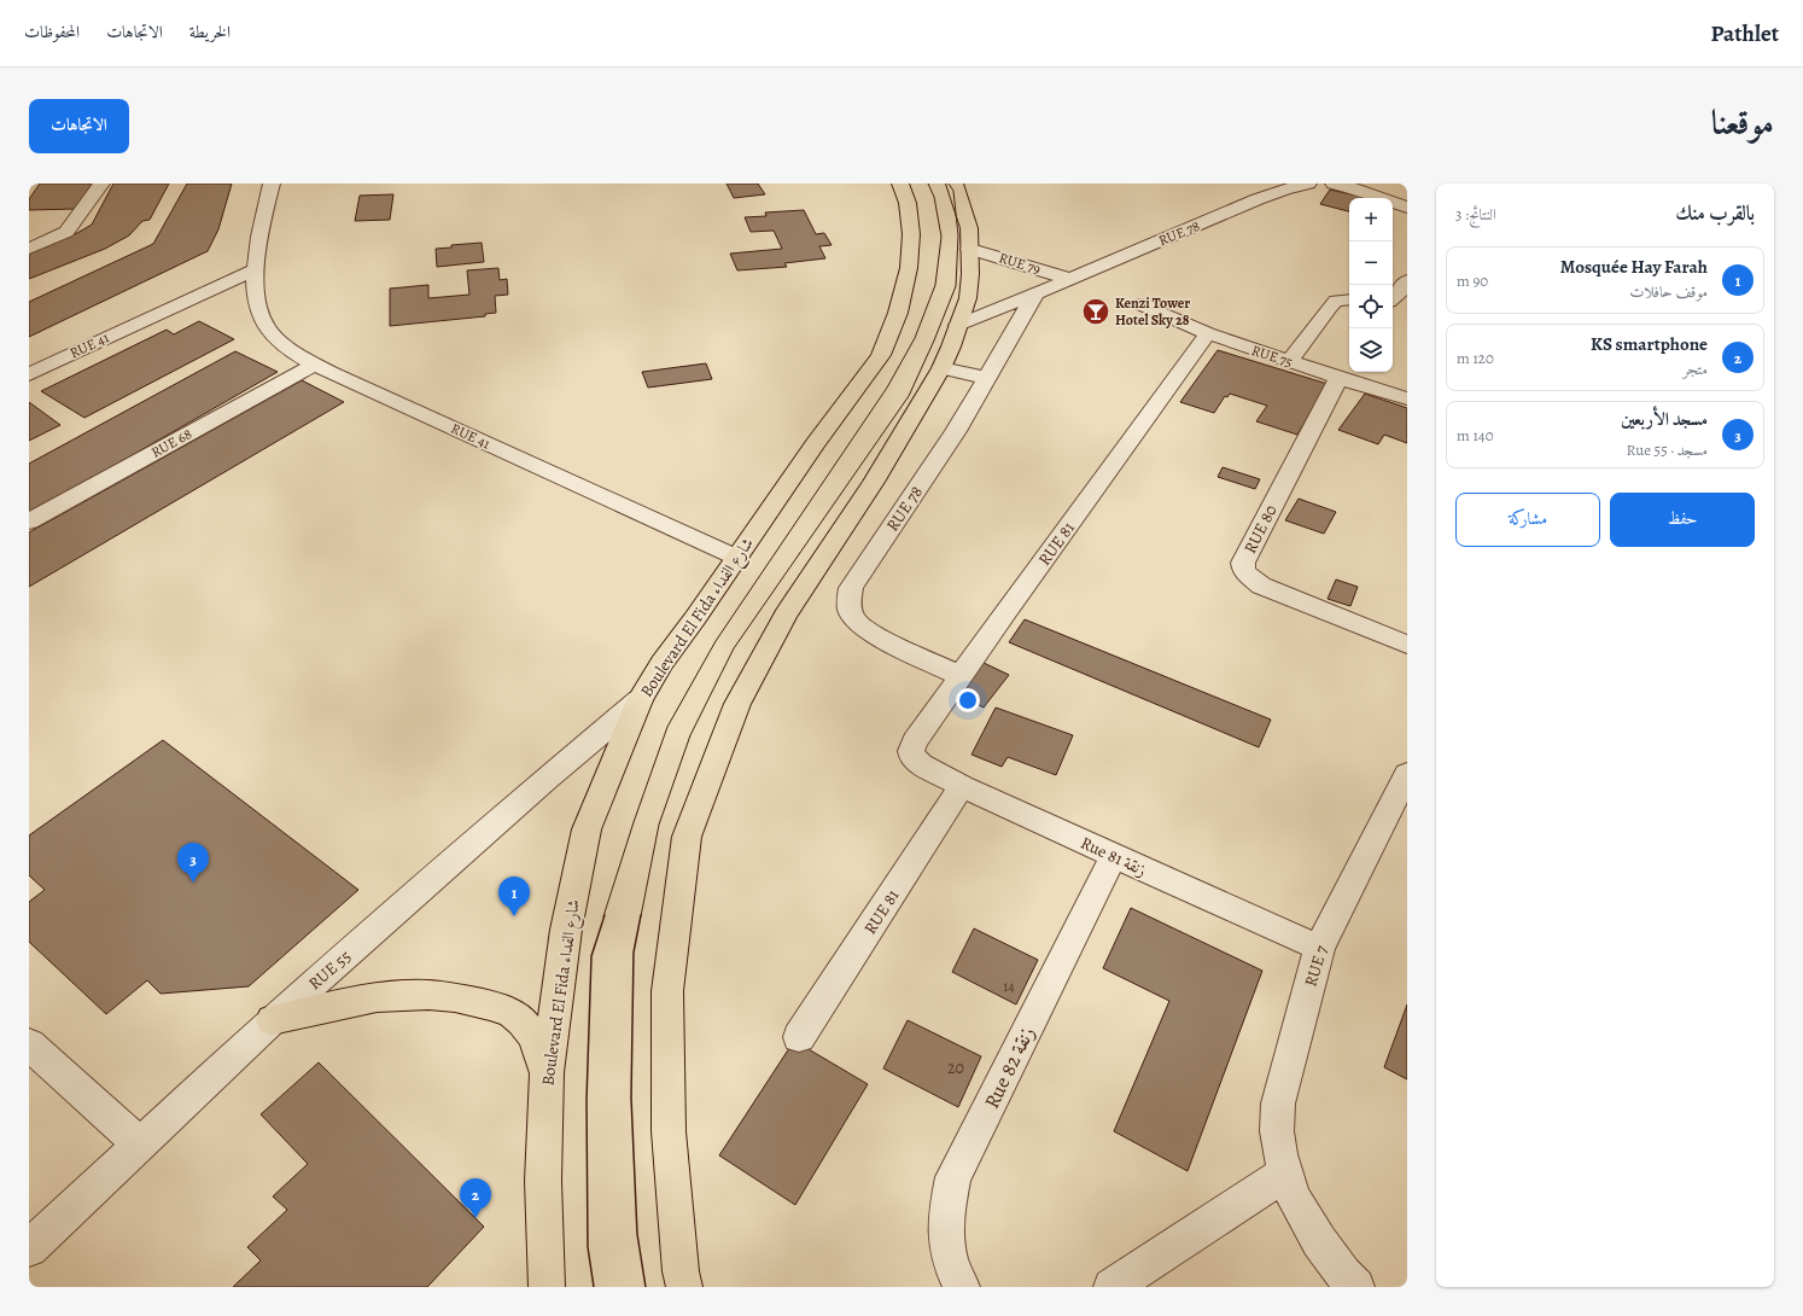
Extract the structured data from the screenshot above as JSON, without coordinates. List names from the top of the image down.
{
  "streets": {
    "main road": ["Boulevard El Fida شارع الفداء"],
    "street": [
      "RUE 78",
      "RUE 79",
      "RUE 41",
      "RUE 75",
      "RUE 68",
      "RUE 80",
      "RUE 81",
      "Rue 81 زنقة",
      "RUE 7",
      "RUE 55",
      "Rue 82 زنقة"
    ]
  },
  "crossings": [
    ["RUE 78", "RUE 79"],
    ["RUE 78", "RUE 81"],
    ["RUE 41", "RUE 68"],
    ["RUE 41", "Boulevard El Fida شارع الفداء"],
    ["RUE 75", "RUE 80"],
    ["RUE 75", "RUE 81"],
    ["RUE 81", "Rue 81 زنقة"],
    ["Boulevard El Fida شارع الفداء", "RUE 55"],
    ["Rue 81 زنقة", "RUE 7"],
    ["Rue 81 زنقة", "Rue 82 زنقة"]
  ],
  "places": {
    "bar": ["Kenzi Tower Hotel Sky 28"]
  },
  "house_numbers": ["14", "20"],
  "page": {
    "header": "Pathlet",
    "nav": ["الخريطة", "الاتجاهات", "المحفوظات"],
    "title": "موقعنا",
    "buttons": [
      "الاتجاهات",
      ["حفظ", "مشاركة"]
    ],
    "heading": ["بالقرب منك", "النتائج: 3"],
    "map_buttons": ["+", "−"],
    "list": [
      {
        "mark": "1",
        "name": "Mosquée Hay Farah",
        "note": "موقف حافلات",
        "value": "90 m"
      },
      {
        "mark": "2",
        "name": "KS smartphone",
        "note": "متجر",
        "value": "120 m"
      },
      {
        "mark": "3",
        "name": "مسجد الأربعين",
        "note": "مسجد · Rue 55",
        "value": "140 m"
      }
    ],
    "pins": ["3", "1", "2"]
  }
}
